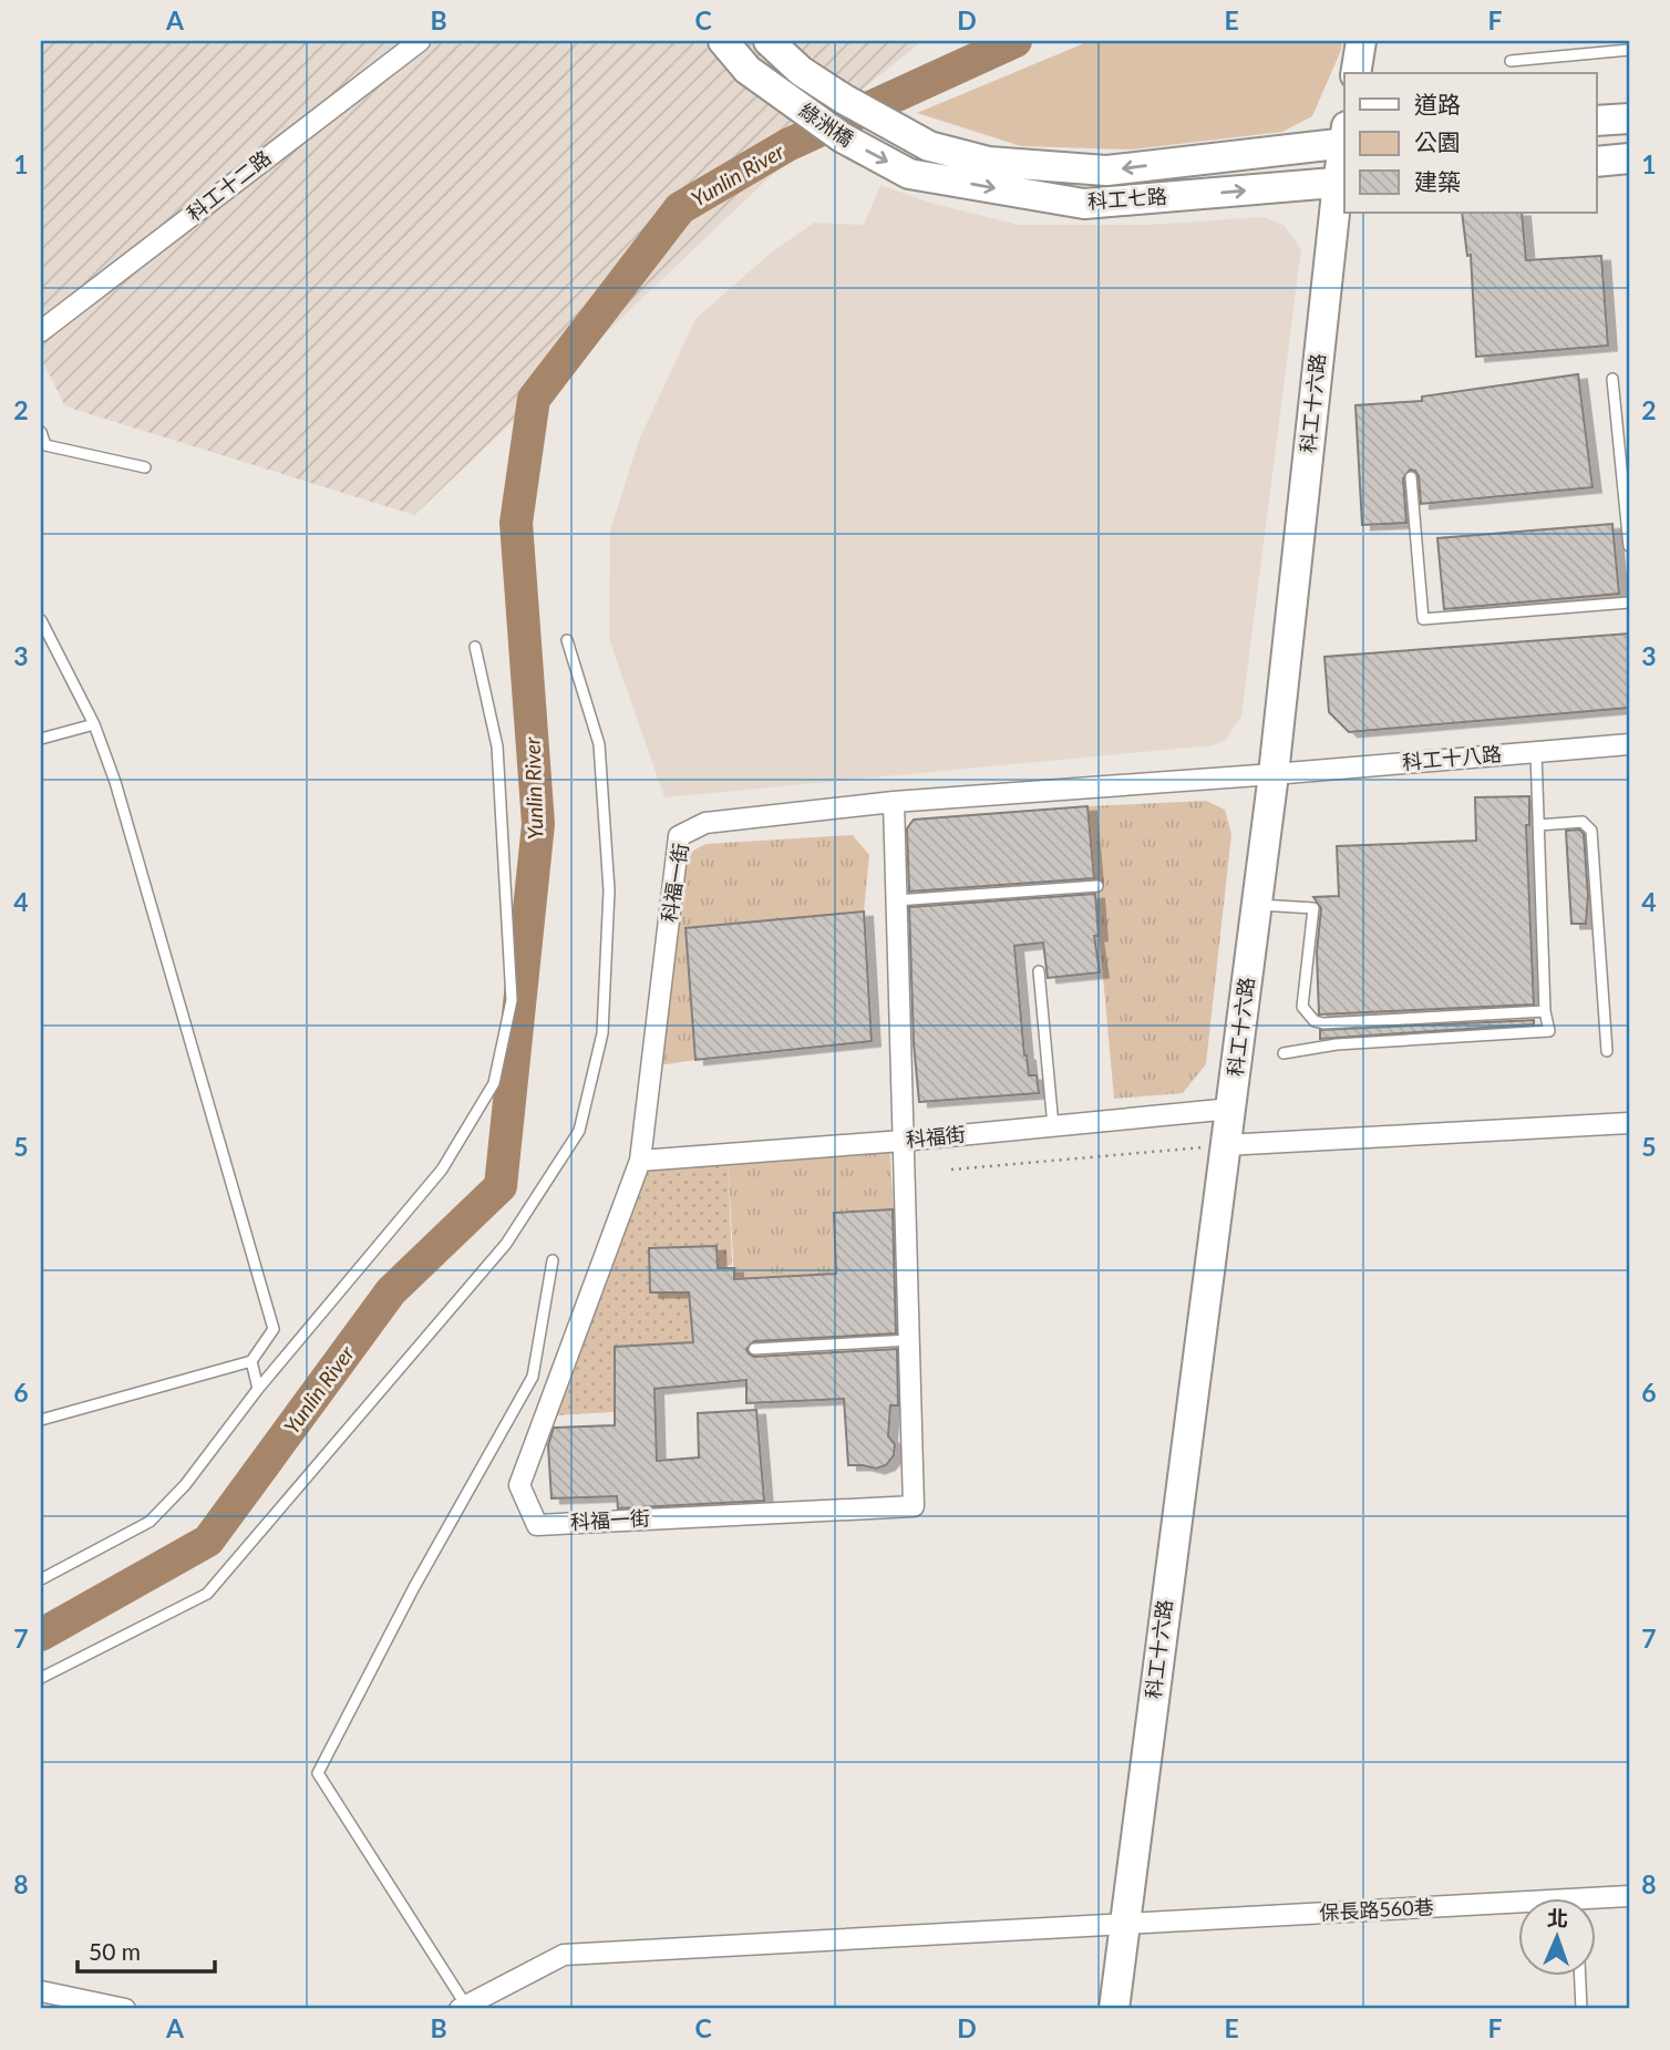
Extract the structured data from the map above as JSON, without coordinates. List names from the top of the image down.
{
  "streets": {
    "street": [
      "綠洲橋",
      "科工十二路",
      "科工七路",
      "科工十六路",
      "科工十八路",
      "科福一街",
      "科福街",
      "保長路560巷"
    ]
  },
  "crossings": [
    ["綠洲橋", "科工七路"],
    ["科工七路", "科工十六路"],
    ["科工十六路", "科工十八路"],
    ["科工十六路", "科福一街"],
    ["科工十六路", "科福街"],
    ["科工十六路", "保長路560巷"],
    ["科工十八路", "科福一街"],
    ["科福一街", "科福街"]
  ],
  "water": ["Yunlin River"],
  "legend": ["道路", "公園", "建築"],
  "scale_bar": "50 m",
  "north": "top",
  "grid": {
    "columns": [
      "A",
      "B",
      "C",
      "D",
      "E",
      "F"
    ],
    "rows": [
      "1",
      "2",
      "3",
      "4",
      "5",
      "6",
      "7",
      "8"
    ]
  }
}
